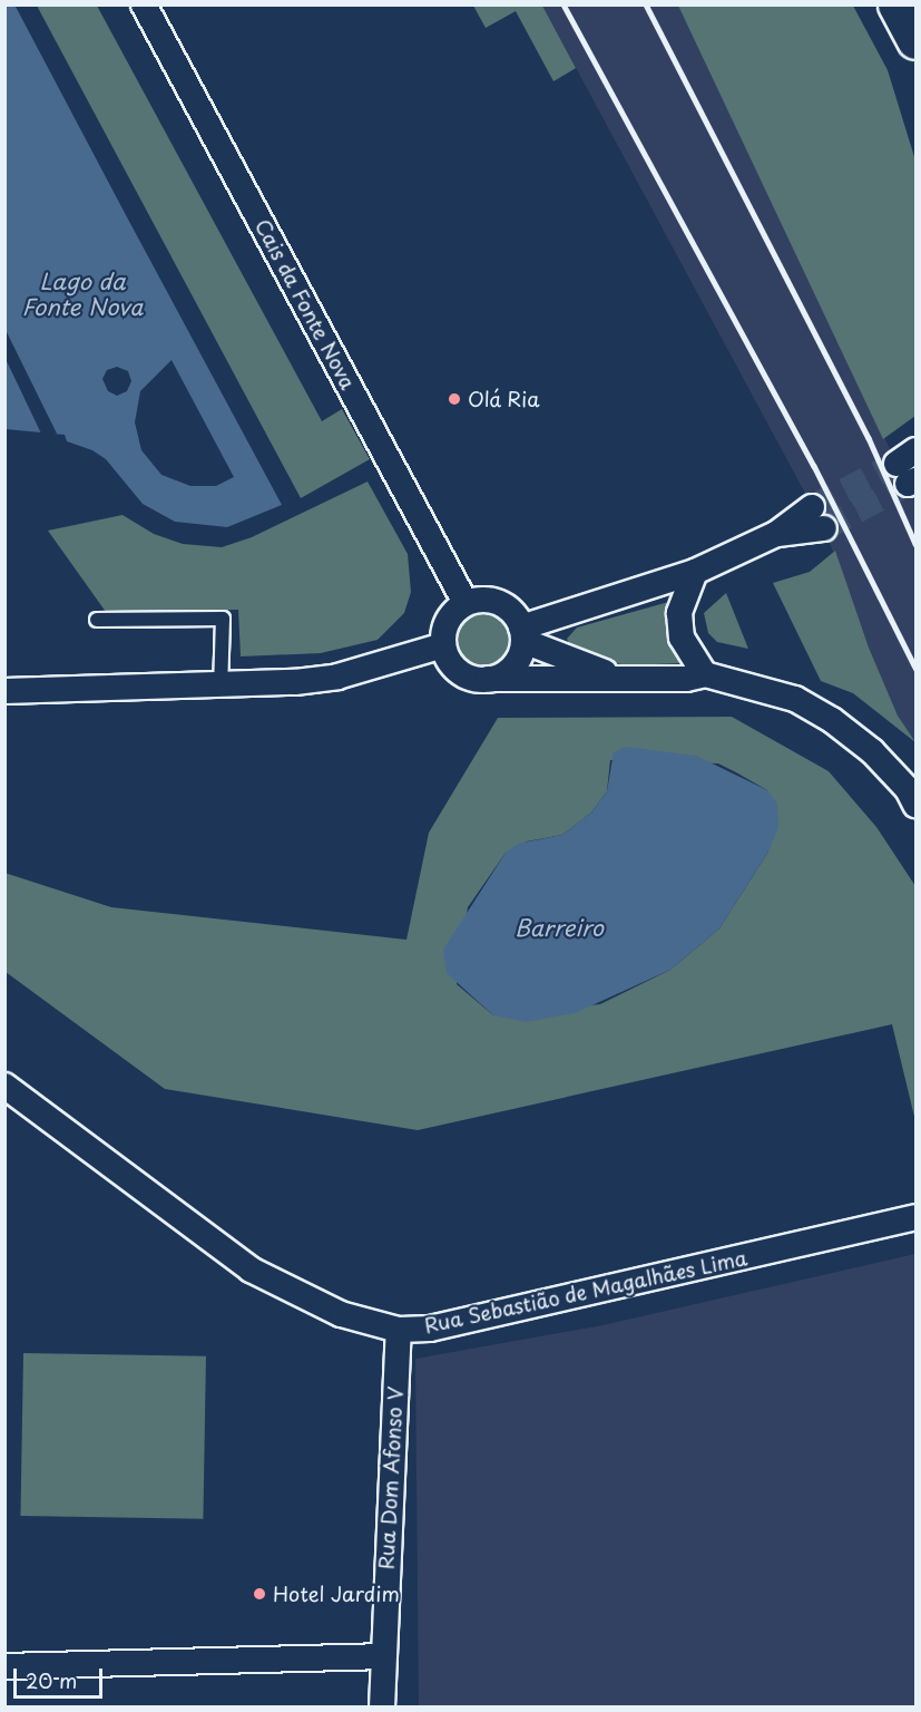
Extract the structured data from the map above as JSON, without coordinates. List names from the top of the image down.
{
  "streets": {
    "street": ["Cais da Fonte Nova", "Rua Sebastião de Magalhães Lima", "Rua Dom Afonso V"]
  },
  "crossings": [
    ["Rua Sebastião de Magalhães Lima", "Rua Dom Afonso V"]
  ],
  "water": ["Lago da Fonte Nova", "Barreiro"],
  "places": ["Olá Ria", "Hotel Jardim"],
  "scale_bar": "20 m"
}
